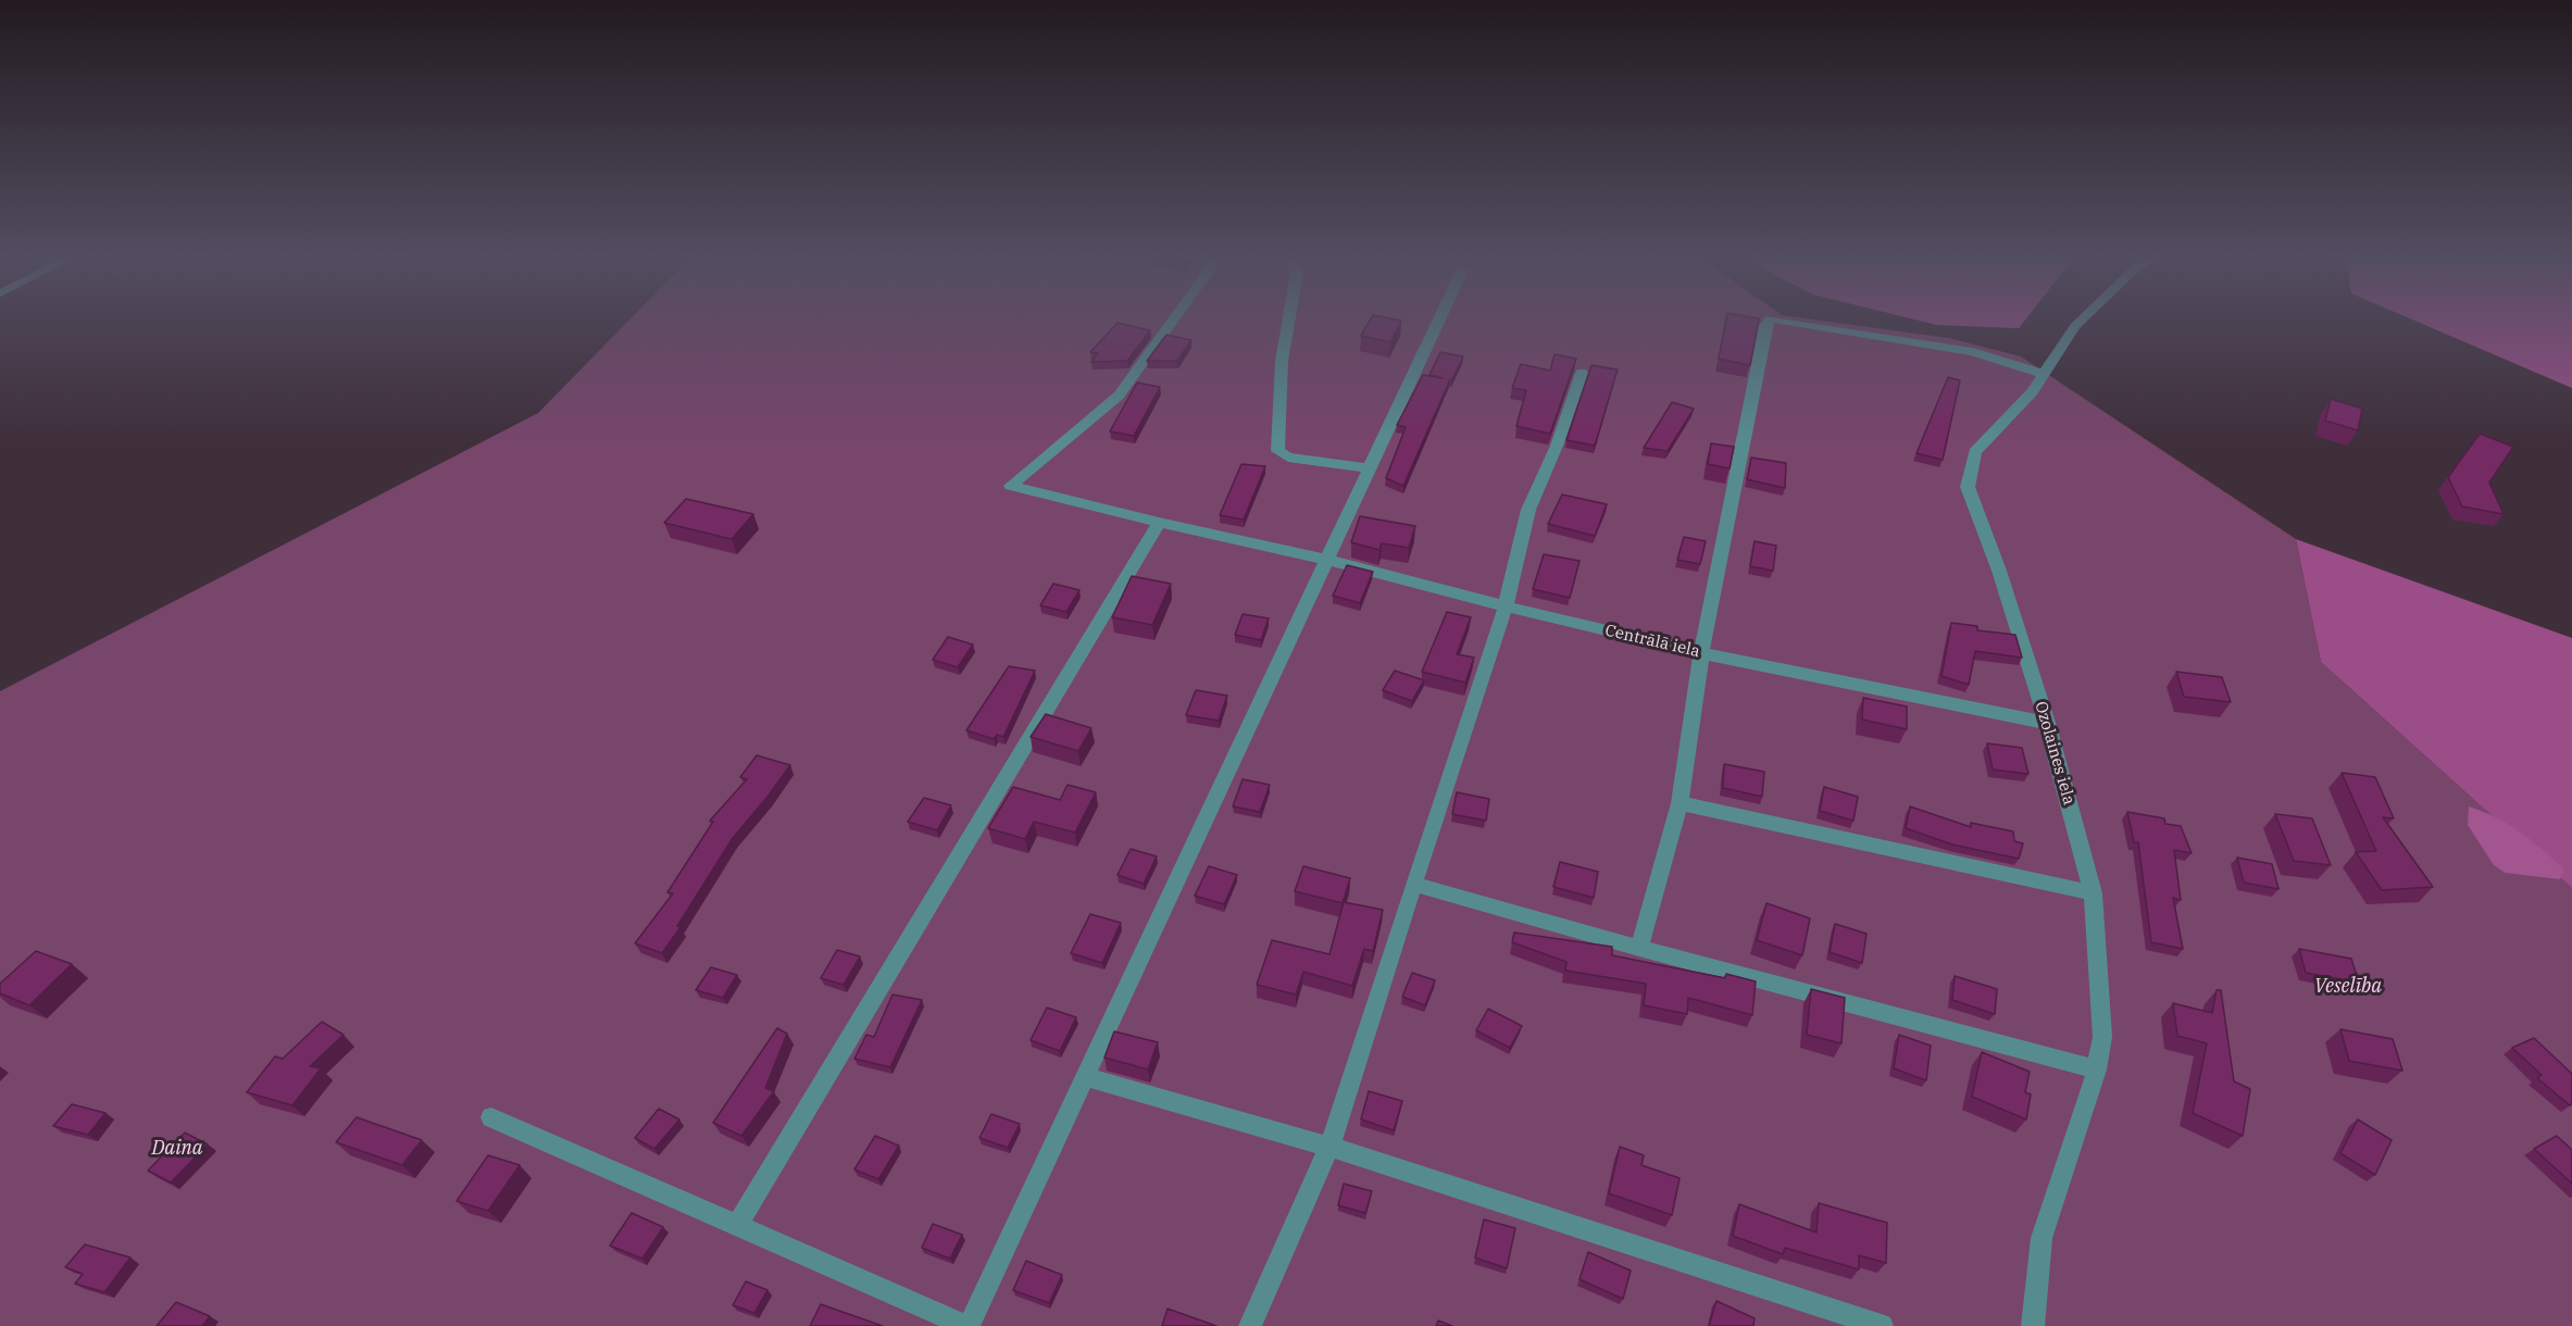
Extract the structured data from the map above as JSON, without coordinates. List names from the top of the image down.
{
  "streets": {
    "street": ["Centrālā iela", "Ozolaines iela"]
  },
  "crossings": [
    ["Centrālā iela", "Ozolaines iela"]
  ],
  "parks": ["Veselība", "Daina"]
}
